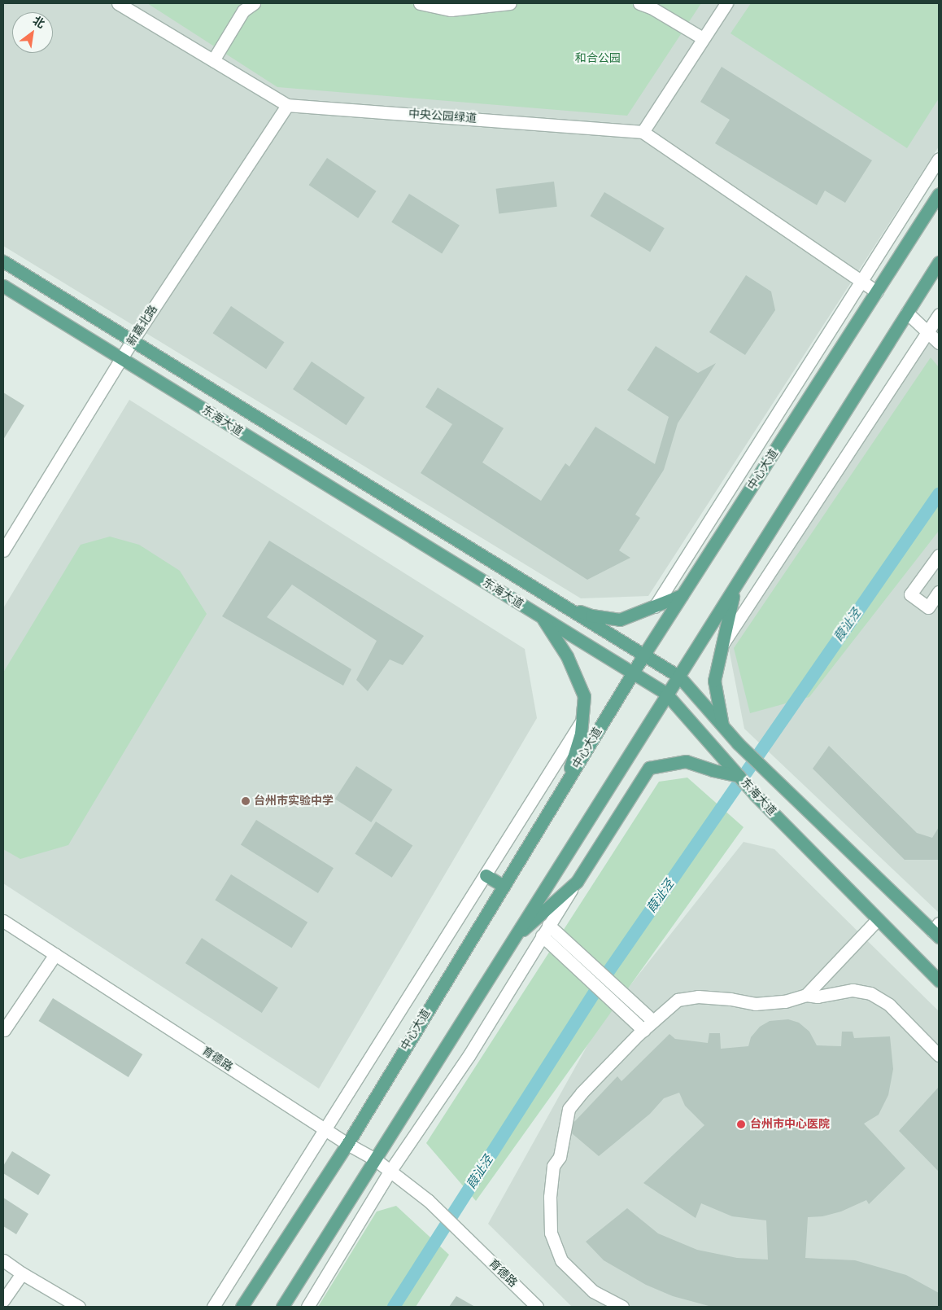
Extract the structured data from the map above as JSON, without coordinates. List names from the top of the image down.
{
  "streets": {
    "main road": ["东海大道", "中心大道"],
    "street": ["中央公园绿道", "新嘉北路", "育德路"]
  },
  "crossings": [
    ["中央公园绿道", "新嘉北路"],
    ["新嘉北路", "东海大道"],
    ["东海大道", "中心大道"],
    ["中心大道", "育德路"]
  ],
  "water": ["葭沚泾"],
  "parks": ["和合公园"],
  "places": ["台州市实验中学", "台州市中心医院"],
  "north": "top right"
}
